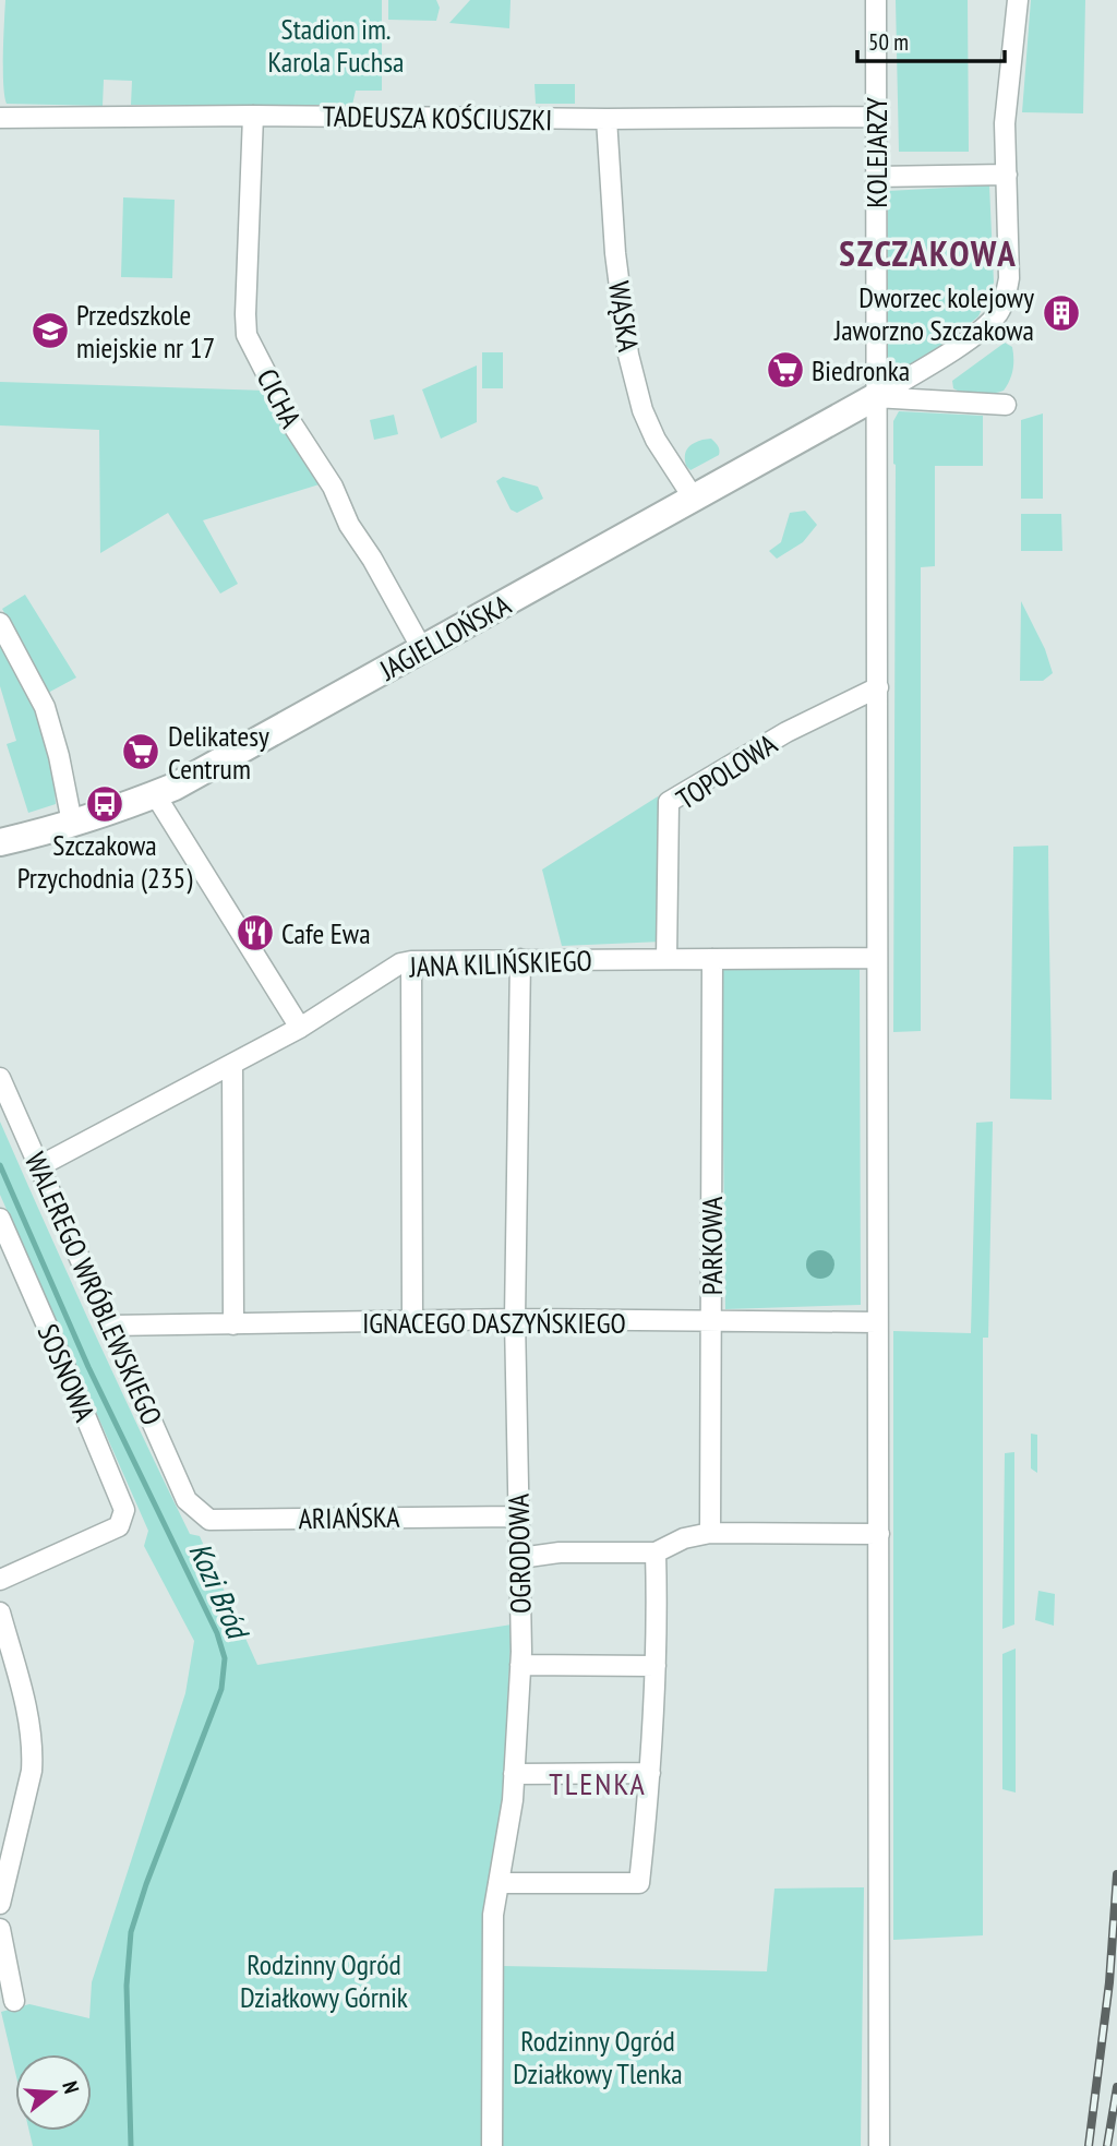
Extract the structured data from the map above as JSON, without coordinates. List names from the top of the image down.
{
  "streets": {
    "street": [
      "TADEUSZA KOŚCIUSZKI",
      "KOLEJARZY",
      "WĄSKA",
      "CICHA",
      "JAGIELLOŃSKA",
      "TOPOLOWA",
      "JANA KILIŃSKIEGO",
      "PARKOWA",
      "WALEREGO WRÓBLEWSKIEGO",
      "IGNACEGO DASZYŃSKIEGO",
      "SOSNOWA",
      "ARIAŃSKA",
      "OGRODOWA"
    ]
  },
  "crossings": [
    ["TADEUSZA KOŚCIUSZKI", "KOLEJARZY"],
    ["TADEUSZA KOŚCIUSZKI", "WĄSKA"],
    ["TADEUSZA KOŚCIUSZKI", "CICHA"],
    ["KOLEJARZY", "JAGIELLOŃSKA"],
    ["KOLEJARZY", "TOPOLOWA"],
    ["KOLEJARZY", "JANA KILIŃSKIEGO"],
    ["KOLEJARZY", "IGNACEGO DASZYŃSKIEGO"],
    ["WĄSKA", "JAGIELLOŃSKA"],
    ["CICHA", "JAGIELLOŃSKA"],
    ["TOPOLOWA", "JANA KILIŃSKIEGO"],
    ["JANA KILIŃSKIEGO", "PARKOWA"],
    ["JANA KILIŃSKIEGO", "WALEREGO WRÓBLEWSKIEGO"],
    ["JANA KILIŃSKIEGO", "OGRODOWA"],
    ["PARKOWA", "IGNACEGO DASZYŃSKIEGO"],
    ["WALEREGO WRÓBLEWSKIEGO", "IGNACEGO DASZYŃSKIEGO"],
    ["WALEREGO WRÓBLEWSKIEGO", "ARIAŃSKA"],
    ["IGNACEGO DASZYŃSKIEGO", "OGRODOWA"],
    ["ARIAŃSKA", "OGRODOWA"]
  ],
  "districts": ["SZCZAKOWA", "TLENKA"],
  "water": ["Kozi Bród"],
  "parks": ["Stadion im. Karola Fuchsa", "Rodzinny Ogród Działkowy Górnik", "Rodzinny Ogród Działkowy Tlenka"],
  "places": {
    "building": ["Dworzec kolejowy Jaworzno Szczakowa"],
    "school or university": ["Przedszkole miejskie nr 17"],
    "supermarket": ["Biedronka", "Delikatesy Centrum"],
    "bus stop": ["Szczakowa Przychodnia (235)"],
    "restaurant": ["Cafe Ewa"]
  },
  "scale_bar": "50 m",
  "north": "right"
}
